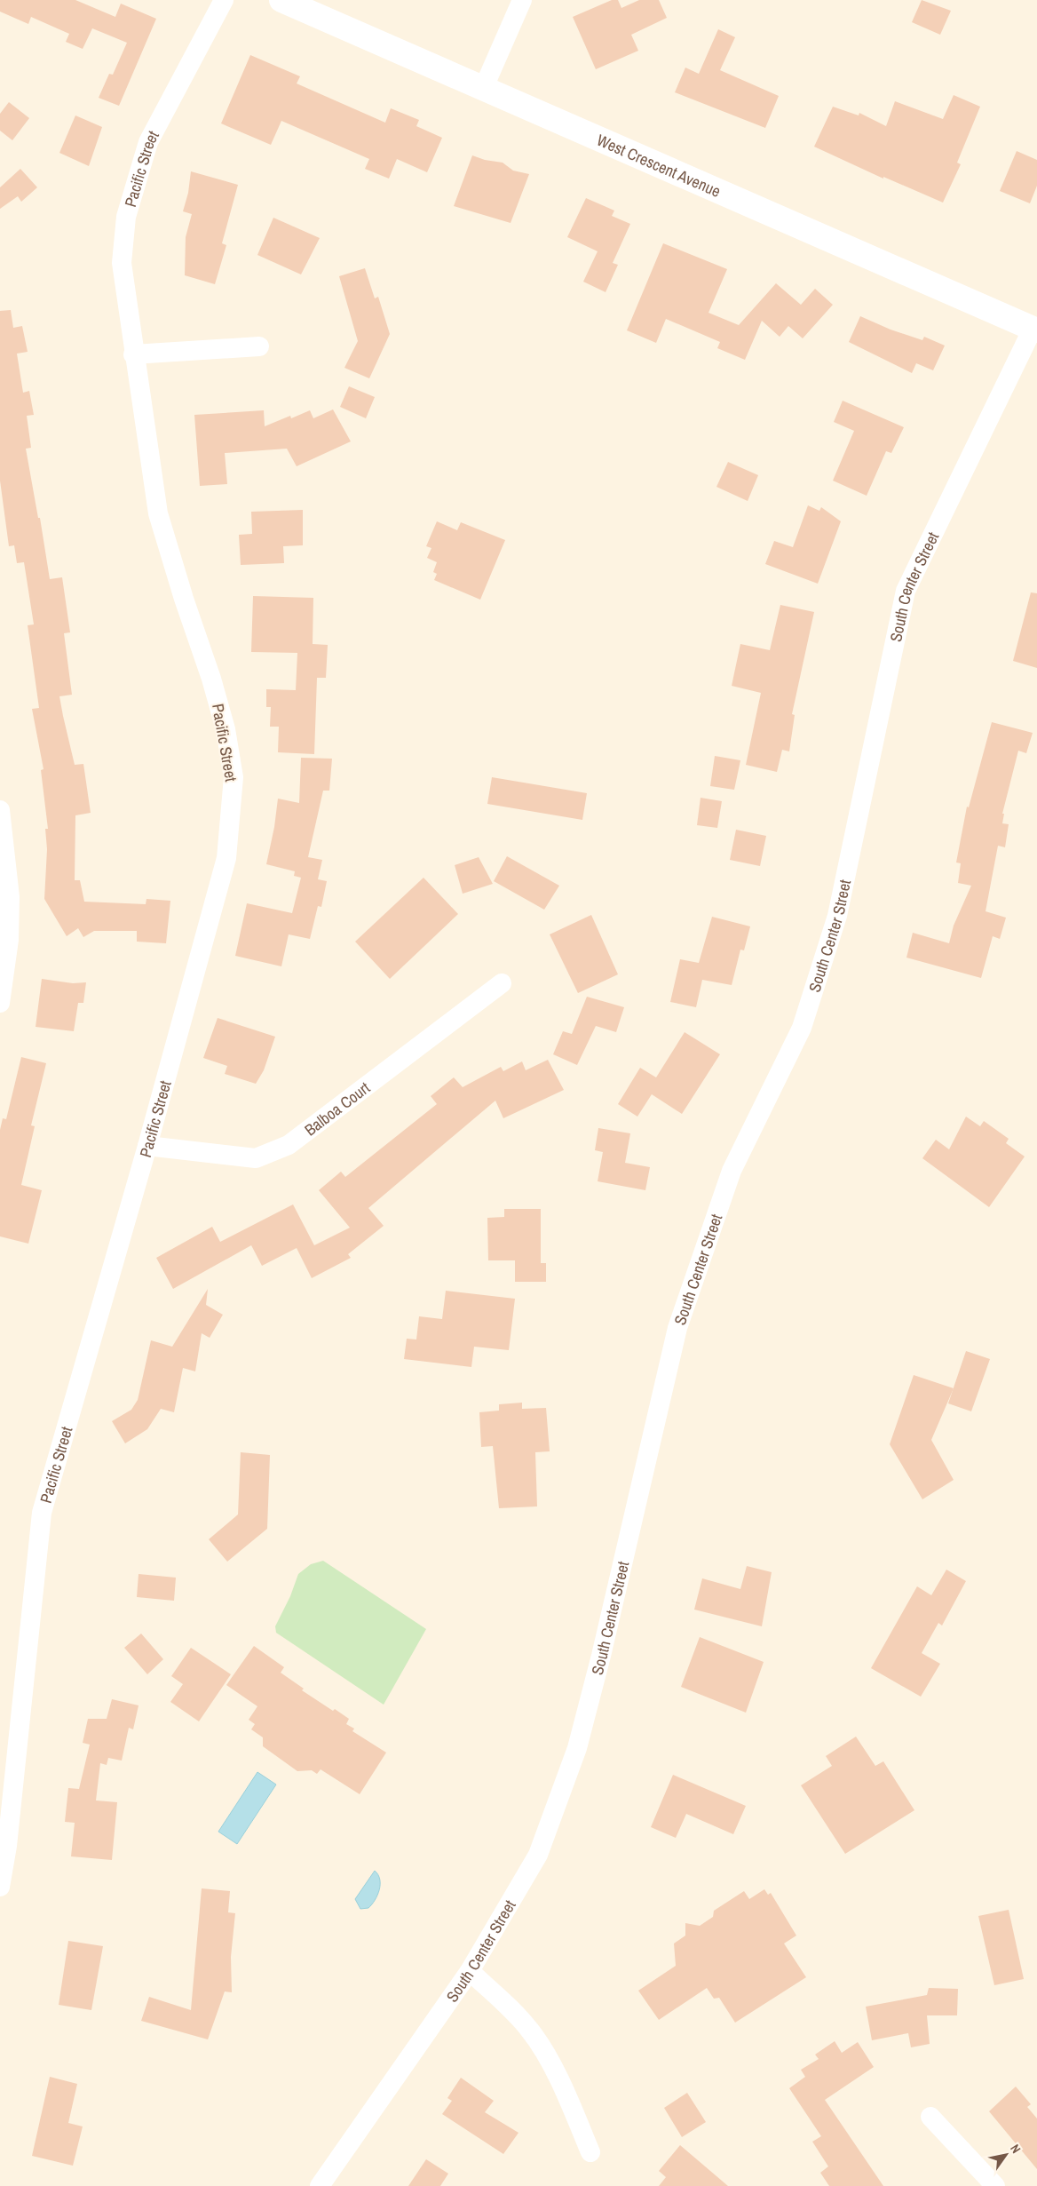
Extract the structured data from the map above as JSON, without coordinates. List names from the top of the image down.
{
  "streets": {
    "street": [
      "West Crescent Avenue",
      "Pacific Street",
      "South Center Street",
      "Balboa Court"
    ]
  },
  "crossings": [
    ["West Crescent Avenue", "South Center Street"],
    ["Pacific Street", "Balboa Court"]
  ],
  "north": "top right"
}
